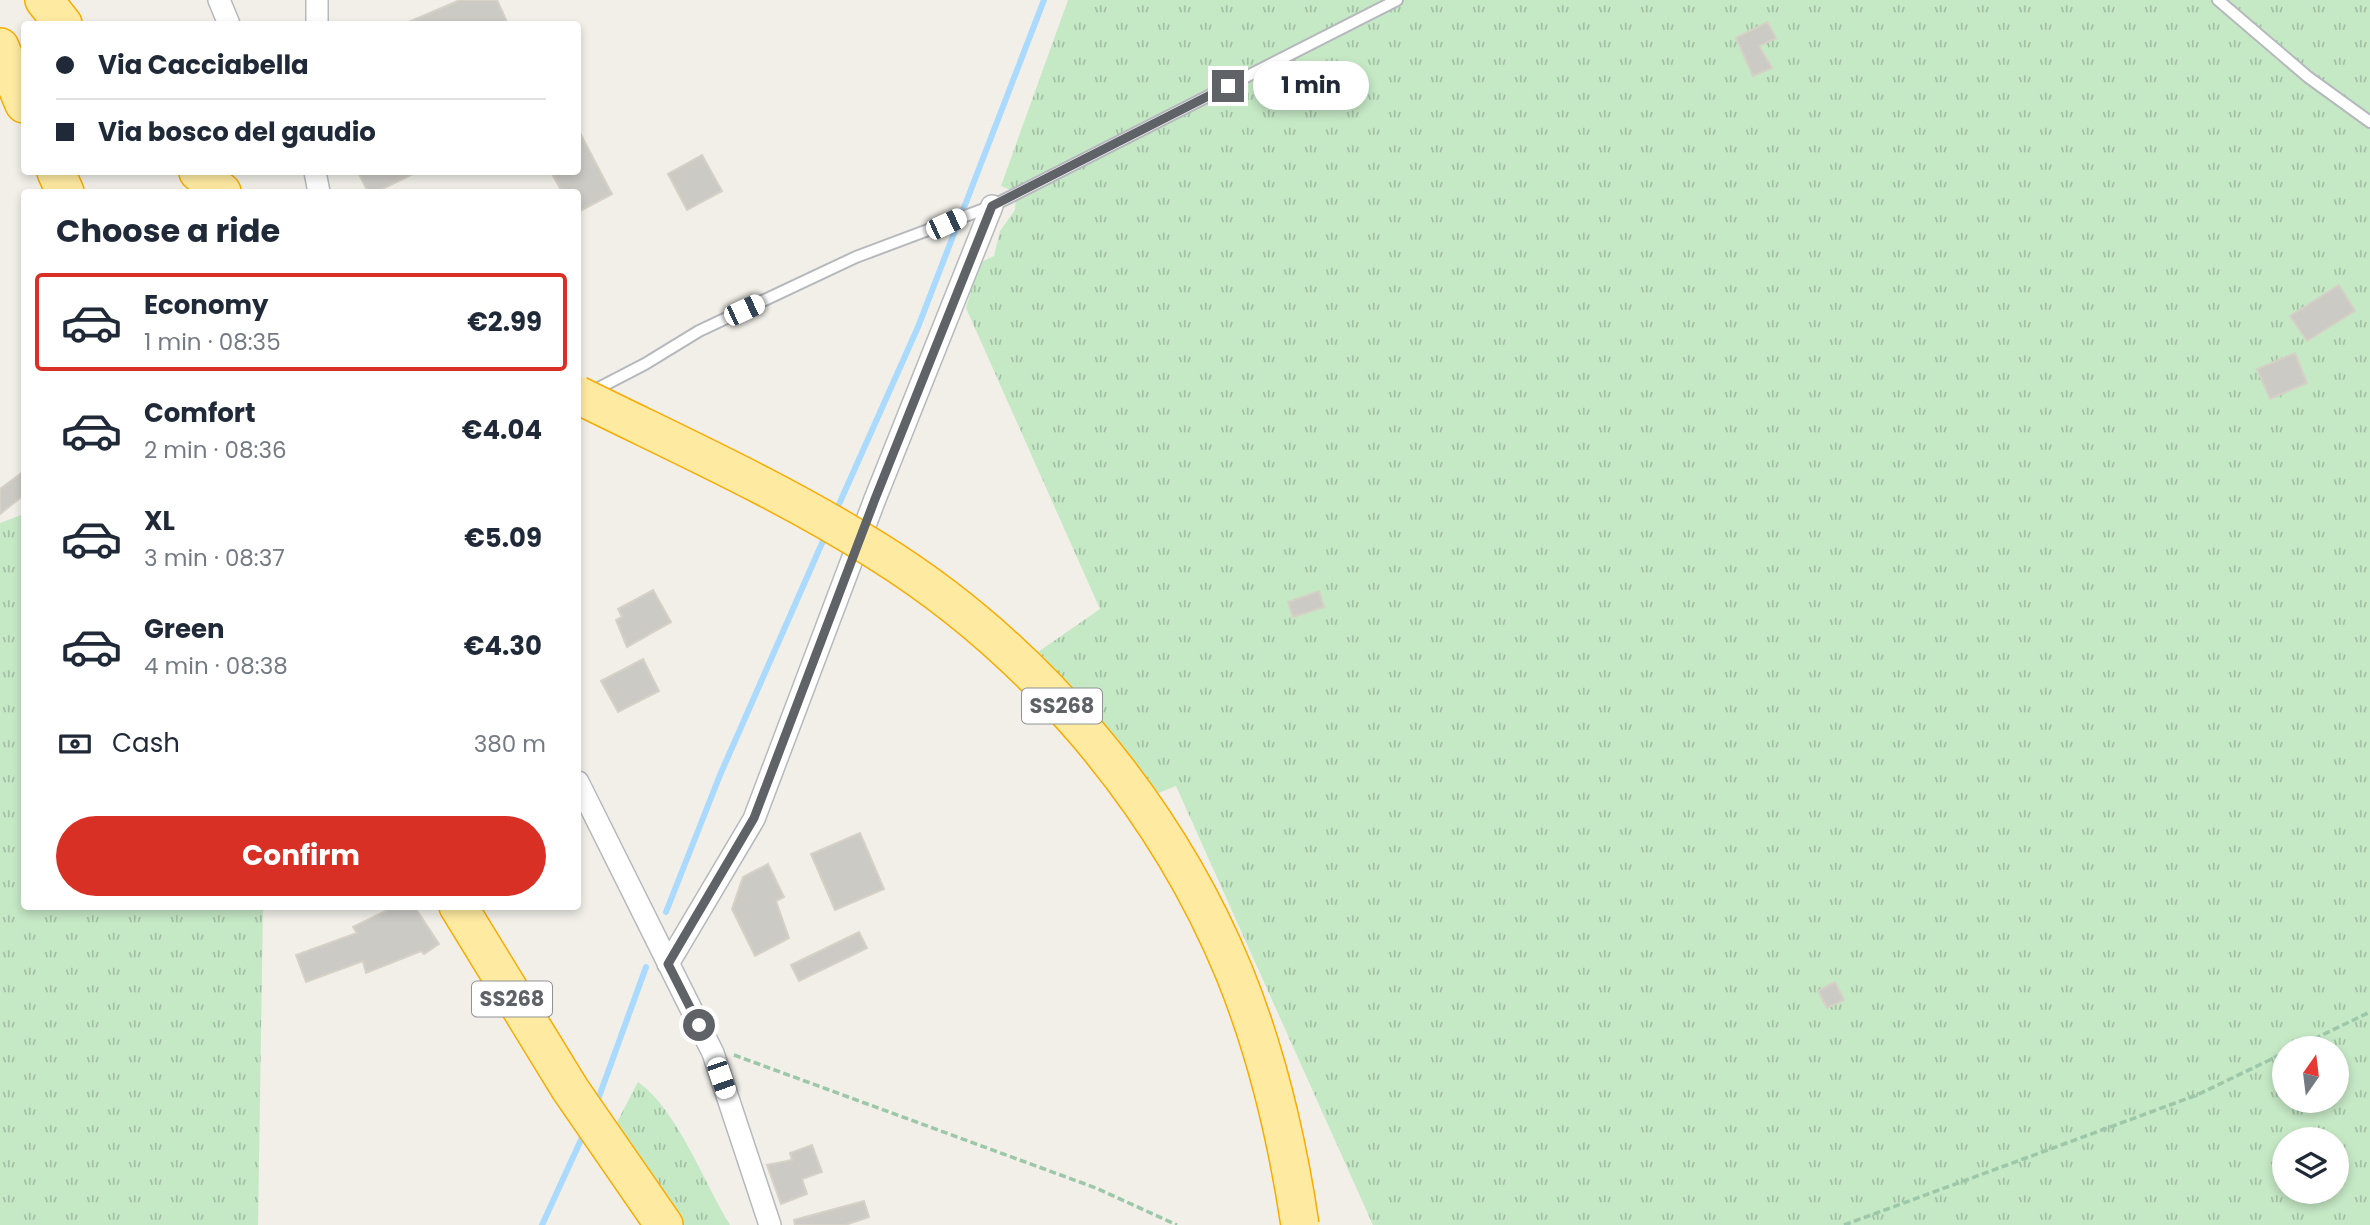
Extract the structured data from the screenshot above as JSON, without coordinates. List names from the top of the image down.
{
  "streets": {
    "highway": ["SS268"]
  },
  "north": "top",
  "page": {
    "banner": ["Via Cacciabella", "Via bosco del gaudio"],
    "bubble": "1 min",
    "heading": "Choose a ride",
    "list": [
      {
        "name": "Economy",
        "note": "1 min · 08:35",
        "value": "€2.99"
      },
      {
        "name": "Comfort",
        "note": "2 min · 08:36",
        "value": "€4.04"
      },
      {
        "name": "XL",
        "note": "3 min · 08:37",
        "value": "€5.09"
      },
      {
        "name": "Green",
        "note": "4 min · 08:38",
        "value": "€4.30"
      }
    ],
    "pay": ["Cash", "380 m"],
    "buttons": "Confirm"
  }
}
